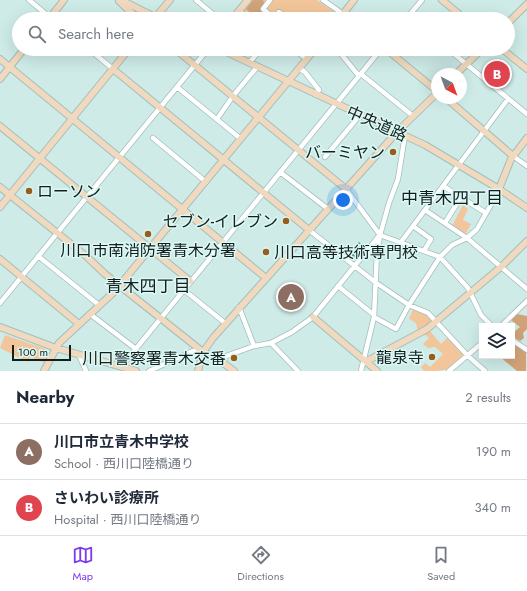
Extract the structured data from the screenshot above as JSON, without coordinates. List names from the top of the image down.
{
  "streets": {
    "street": ["中央道路"]
  },
  "districts": ["中青木四丁目", "青木四丁目"],
  "places": [
    "バーミヤン",
    "ローソン",
    "セブン-イレブン",
    "川口市南消防署青木分署",
    "川口高等技術専門校",
    "龍泉寺",
    "川口警察署青木交番"
  ],
  "scale_bar": "100 m",
  "north": "bottom right",
  "page": {
    "search": "Search here",
    "pins": ["B", "A"],
    "scale": "100 m",
    "heading": ["Nearby", "2 results"],
    "list": [
      {
        "mark": "A",
        "name": "川口市立青木中学校",
        "note": "School · 西川口陸橋通り",
        "value": "190 m"
      },
      {
        "mark": "B",
        "name": "さいわい診療所",
        "note": "Hospital · 西川口陸橋通り",
        "value": "340 m"
      }
    ],
    "nav": ["Map", "Directions", "Saved"]
  }
}
